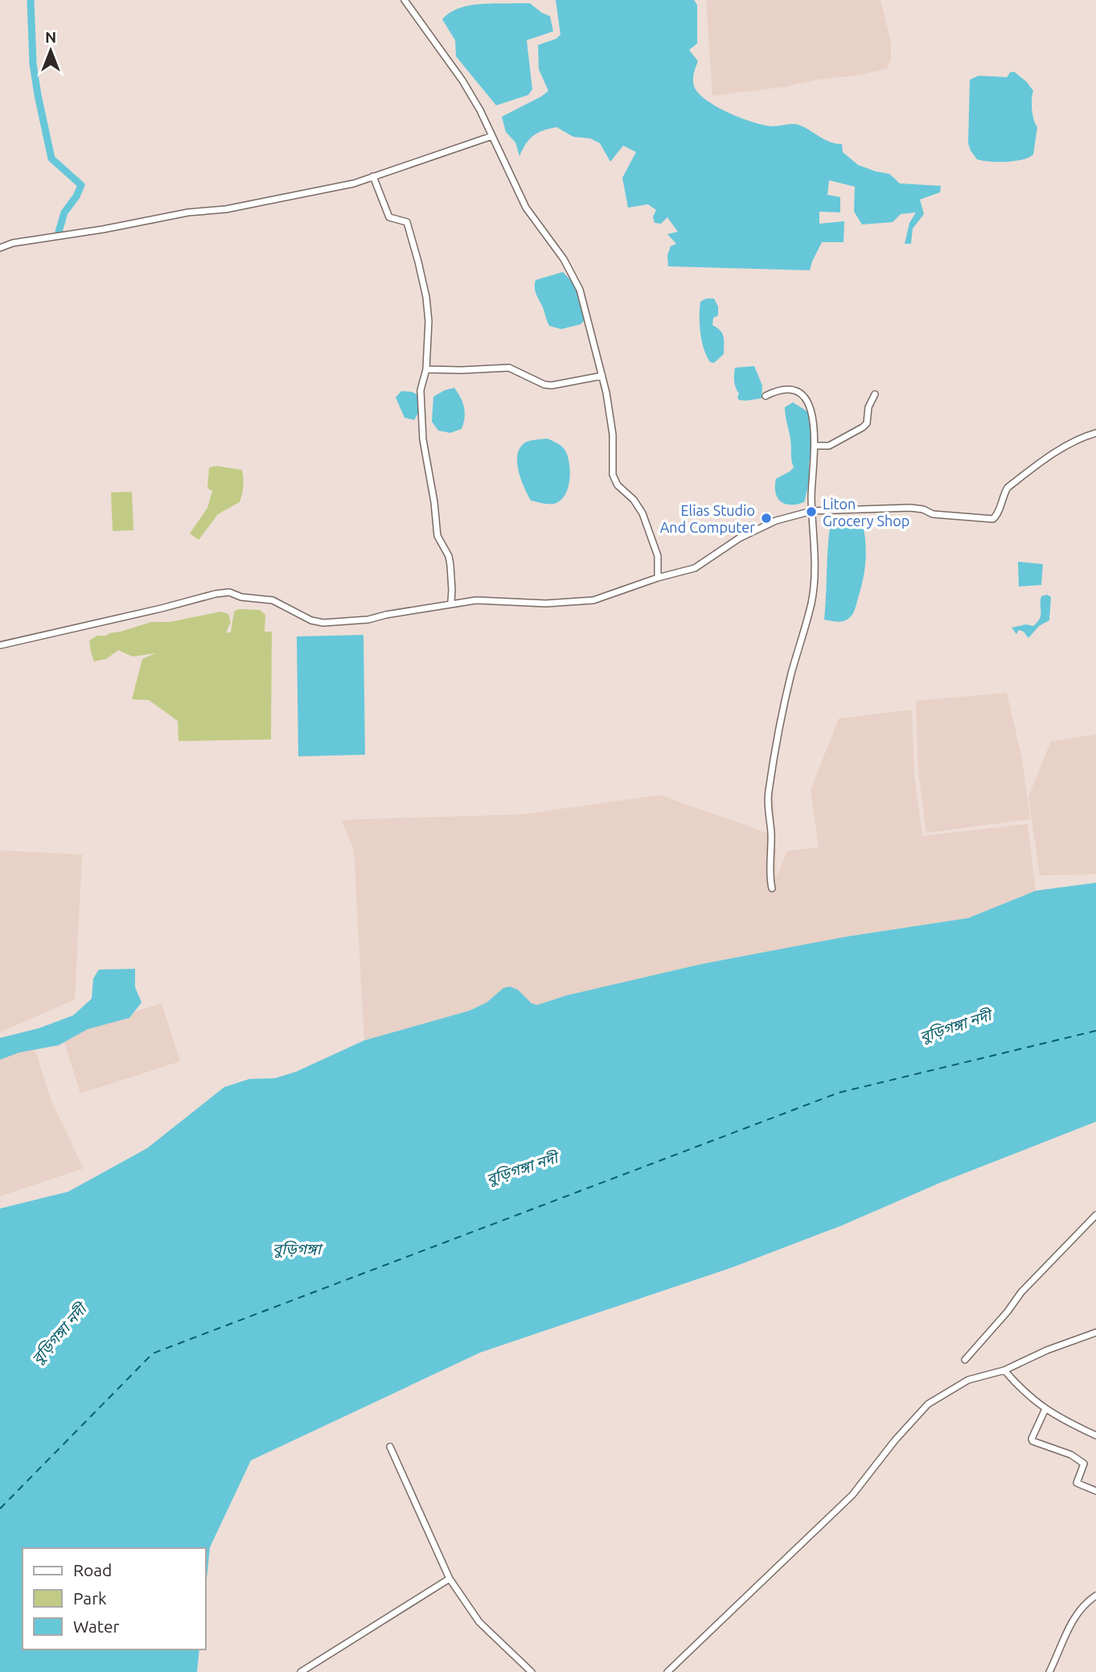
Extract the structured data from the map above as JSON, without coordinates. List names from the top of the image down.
{
  "water": ["বুড়িগঙ্গা নদী", "বুড়িগঙ্গা"],
  "places": ["Liton Grocery Shop", "Elias Studio And Computer"],
  "legend": ["Road", "Park", "Water"],
  "north": "top"
}
